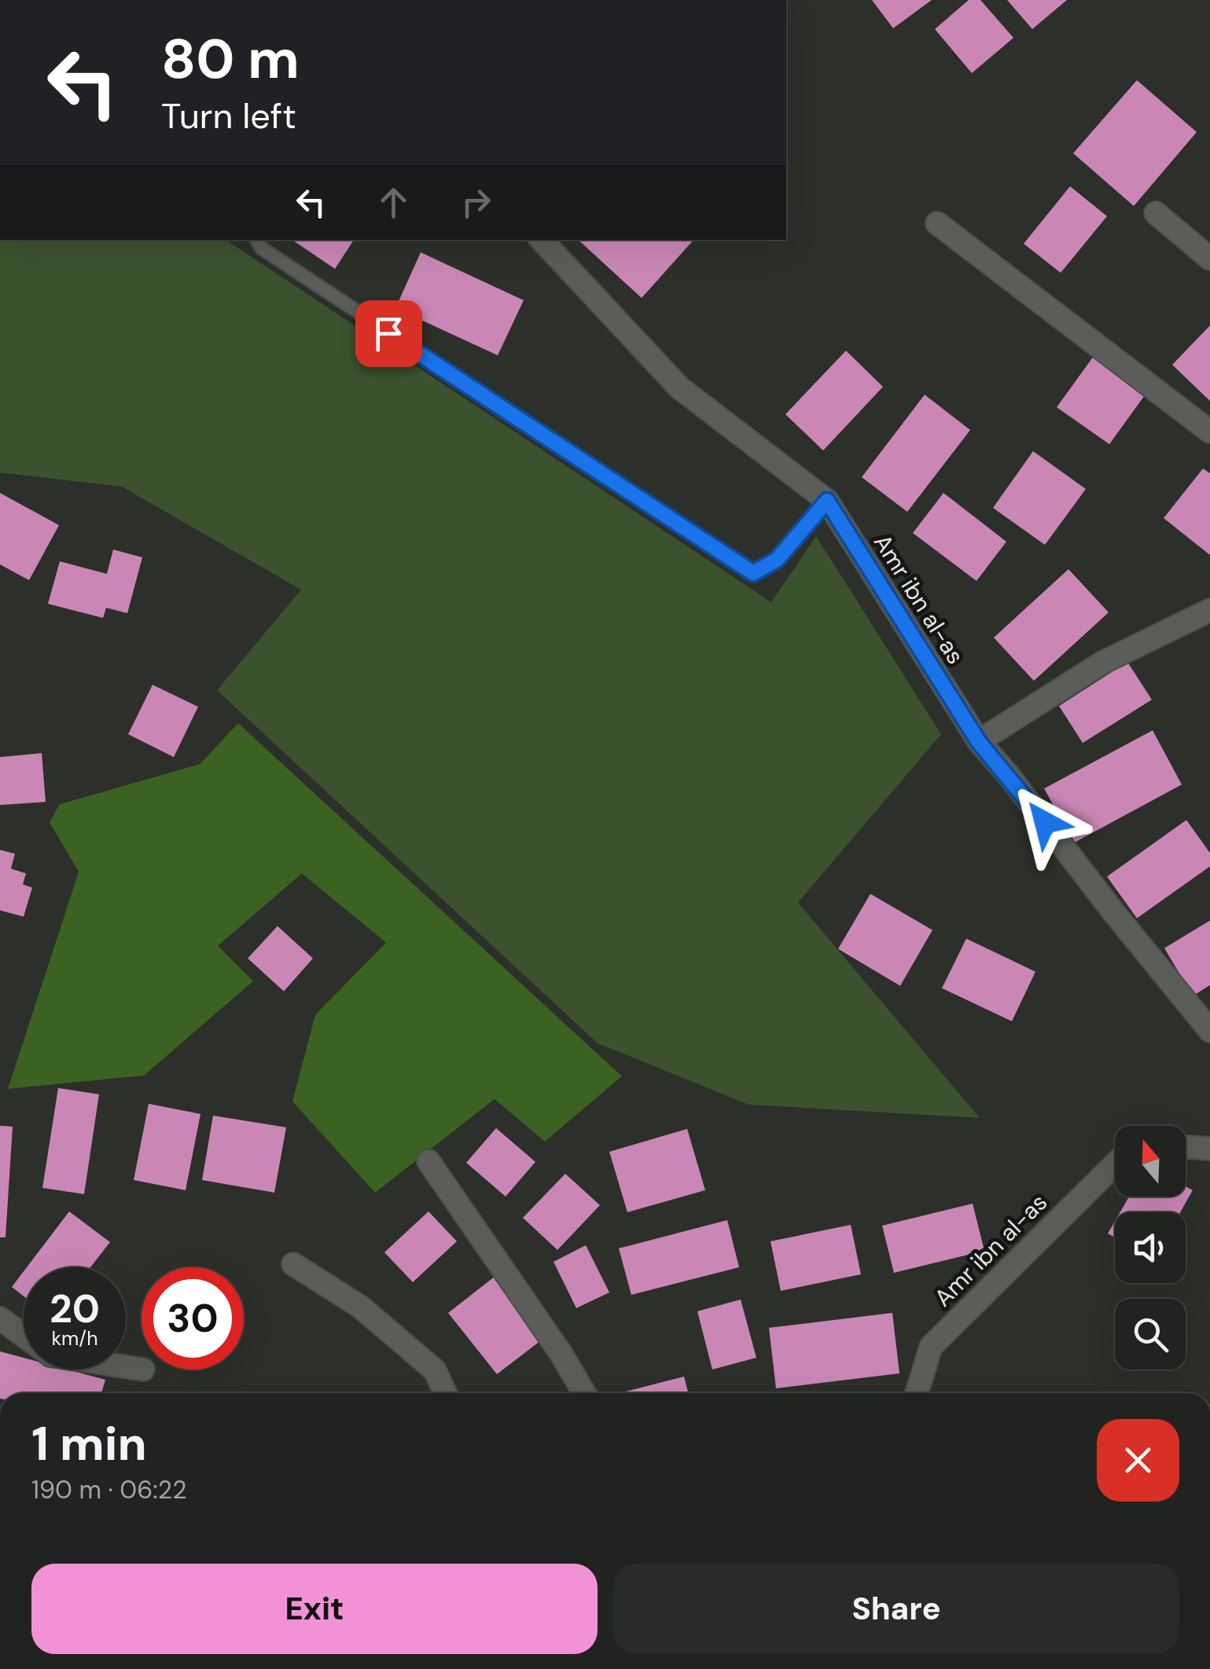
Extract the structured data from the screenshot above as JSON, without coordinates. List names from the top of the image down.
{
  "streets": {
    "street": ["Amr ibn al-as"]
  },
  "north": "top",
  "page": {
    "turn": ["80 m", "Turn left"],
    "speed": "20 km/h",
    "limit": "30",
    "heading": ["1 min", "190 m · 06:22"],
    "buttons": ["Exit", "Share"]
  }
}
